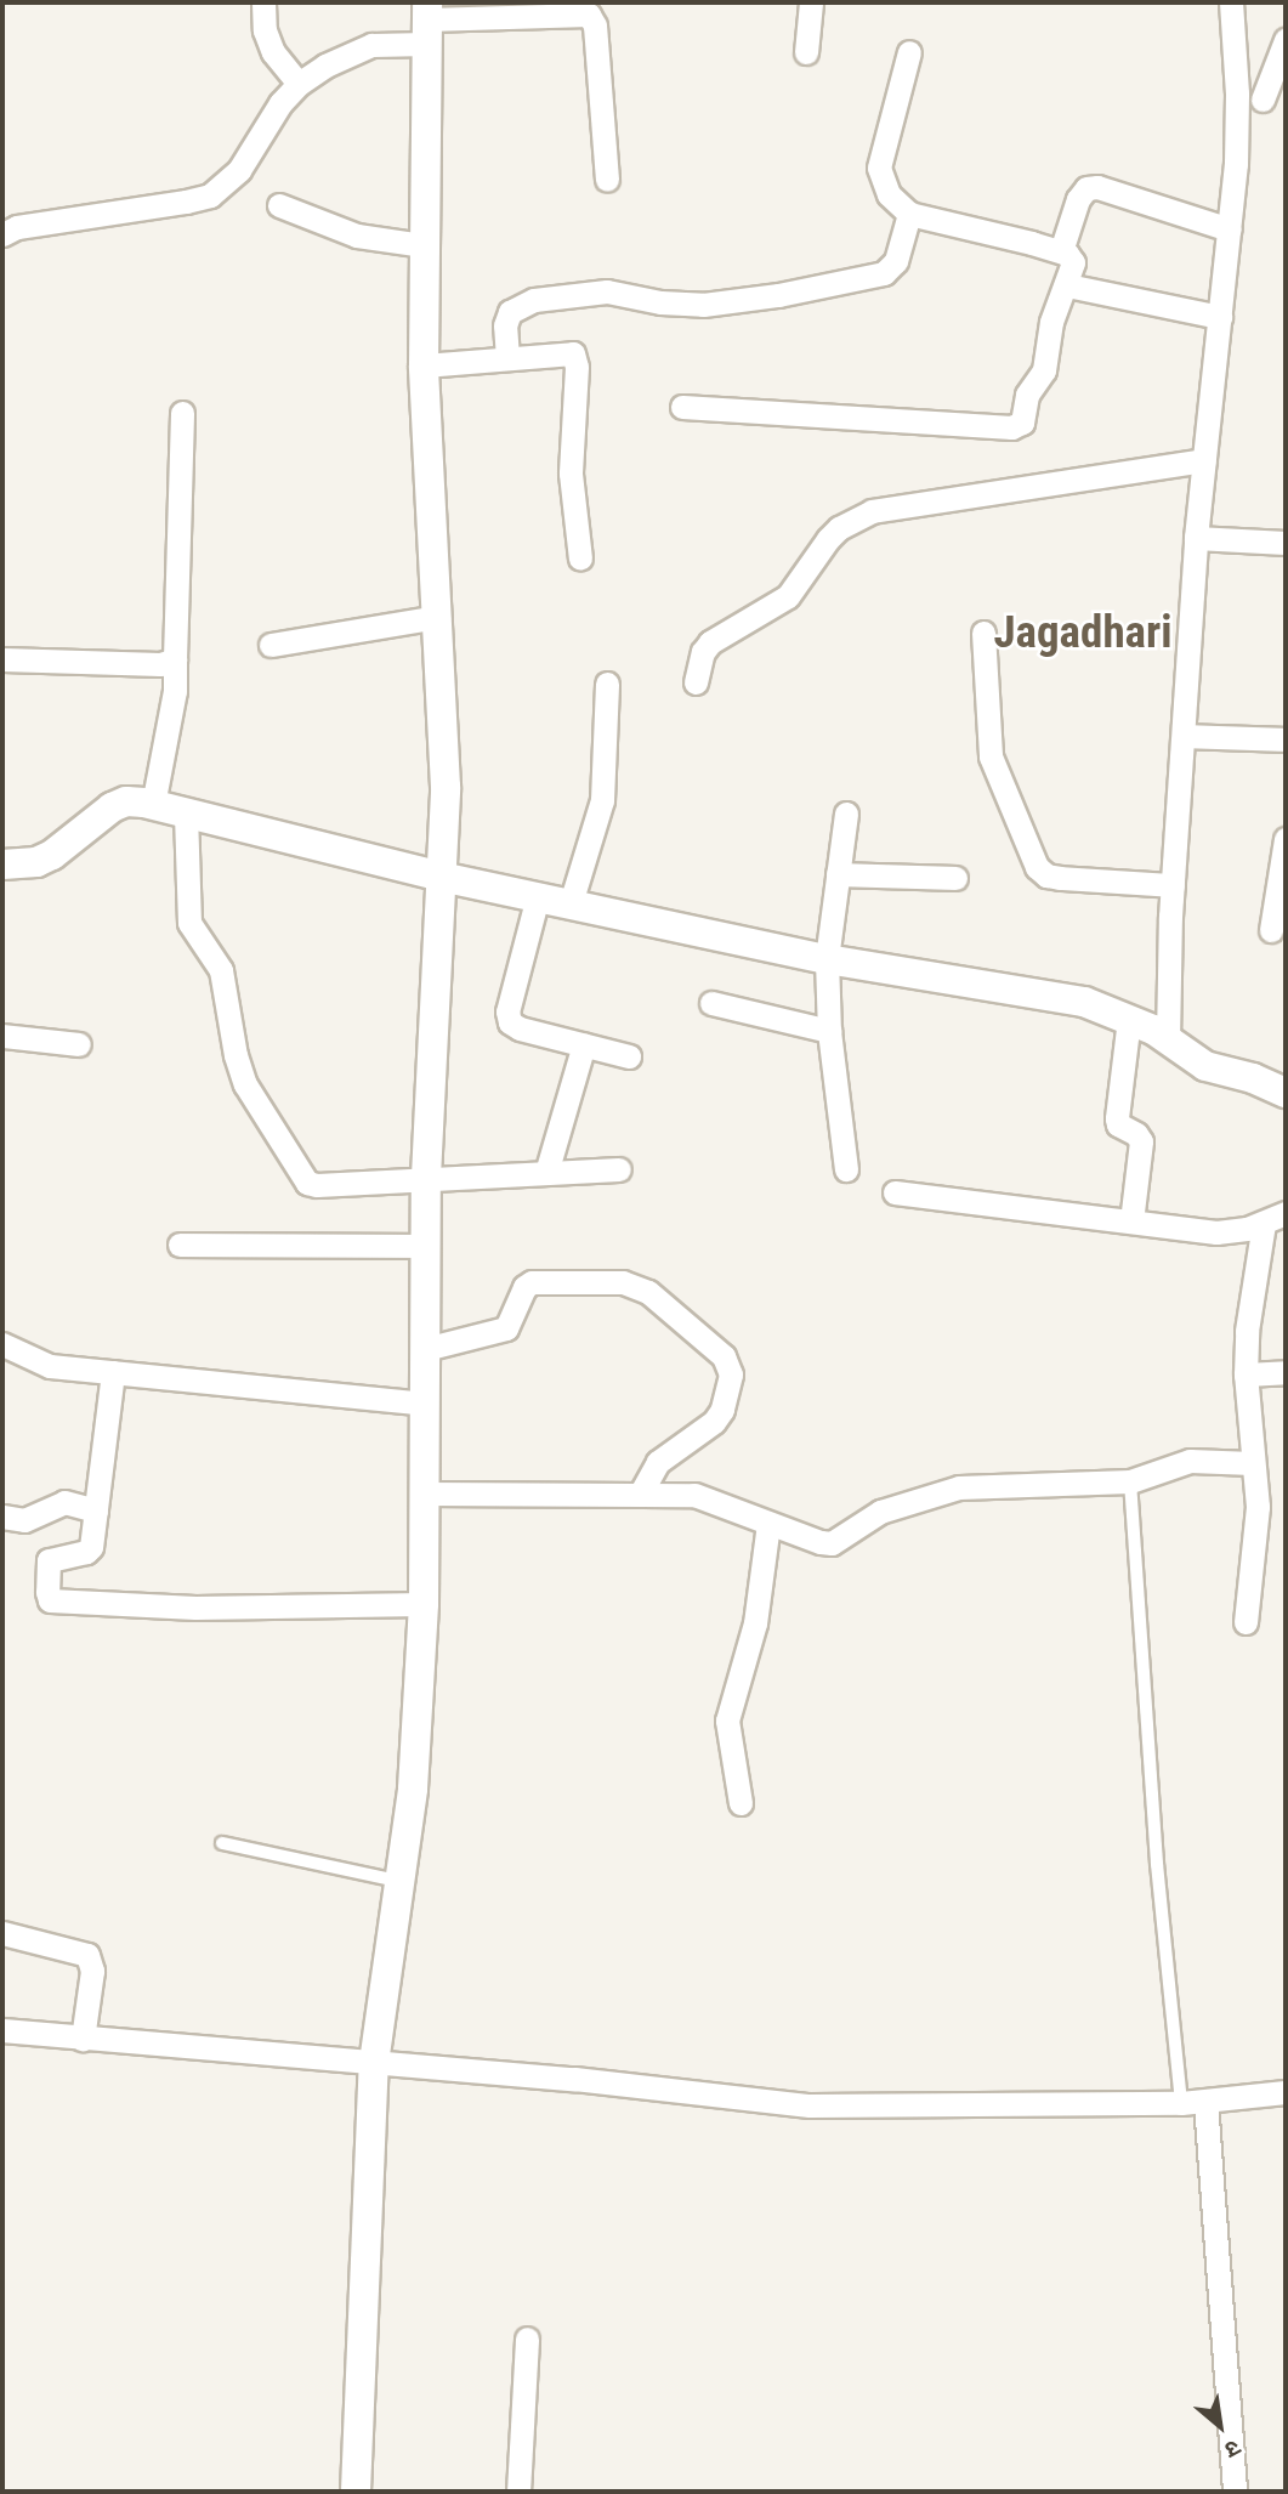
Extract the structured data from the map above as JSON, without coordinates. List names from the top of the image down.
{
  "districts": ["Jagadhari"],
  "north": "bottom right"
}
